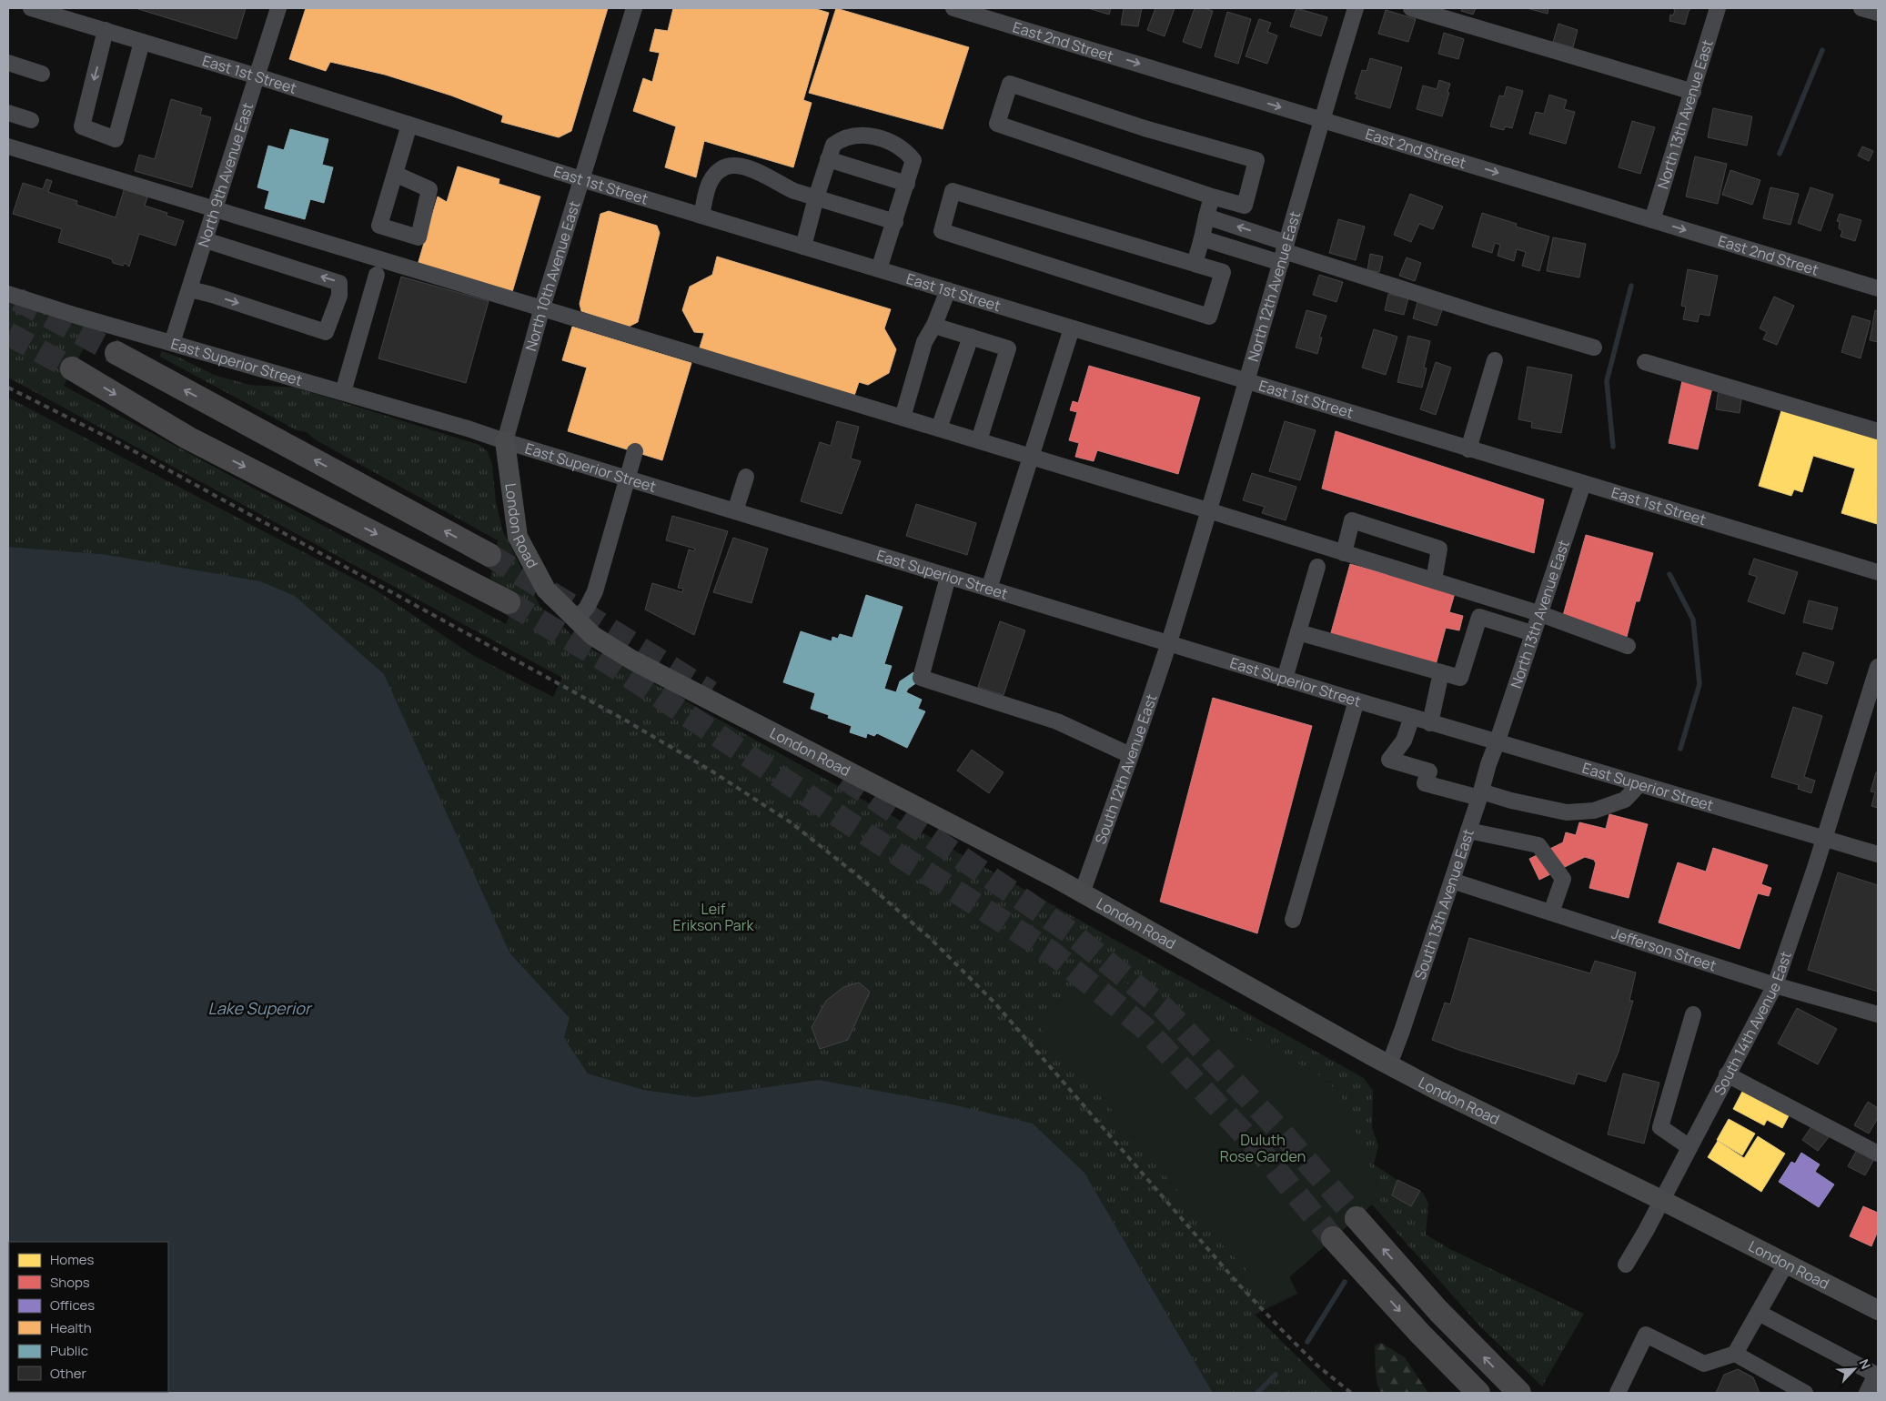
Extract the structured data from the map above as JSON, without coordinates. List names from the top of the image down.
{
  "streets": {
    "main road": ["London Road"],
    "street": [
      "East 2nd Street",
      "East 1st Street",
      "North 13th Avenue East",
      "North 9th Avenue East",
      "North 10th Avenue East",
      "North 12th Avenue East",
      "East Superior Street",
      "South 12th Avenue East",
      "South 13th Avenue East",
      "Jefferson Street",
      "South 14th Avenue East"
    ]
  },
  "crossings": [
    ["East 2nd Street", "North 13th Avenue East"],
    ["East 2nd Street", "North 12th Avenue East"],
    ["East 1st Street", "North 13th Avenue East"],
    ["East 1st Street", "North 9th Avenue East"],
    ["East 1st Street", "North 10th Avenue East"],
    ["East 1st Street", "North 12th Avenue East"],
    ["North 13th Avenue East", "East Superior Street"],
    ["North 13th Avenue East", "South 13th Avenue East"],
    ["North 9th Avenue East", "East Superior Street"],
    ["North 10th Avenue East", "East Superior Street"],
    ["North 10th Avenue East", "London Road"],
    ["North 12th Avenue East", "East Superior Street"],
    ["North 12th Avenue East", "South 12th Avenue East"],
    ["East Superior Street", "London Road"],
    ["East Superior Street", "South 12th Avenue East"],
    ["East Superior Street", "South 13th Avenue East"],
    ["East Superior Street", "South 14th Avenue East"],
    ["London Road", "South 12th Avenue East"],
    ["London Road", "South 13th Avenue East"],
    ["London Road", "South 14th Avenue East"],
    ["South 13th Avenue East", "Jefferson Street"],
    ["Jefferson Street", "South 14th Avenue East"]
  ],
  "water": ["Lake Superior"],
  "parks": ["Leif Erikson Park", "Duluth Rose Garden"],
  "legend": [
    "Homes",
    "Shops",
    "Offices",
    "Health",
    "Public",
    "Other"
  ],
  "north": "top right"
}
